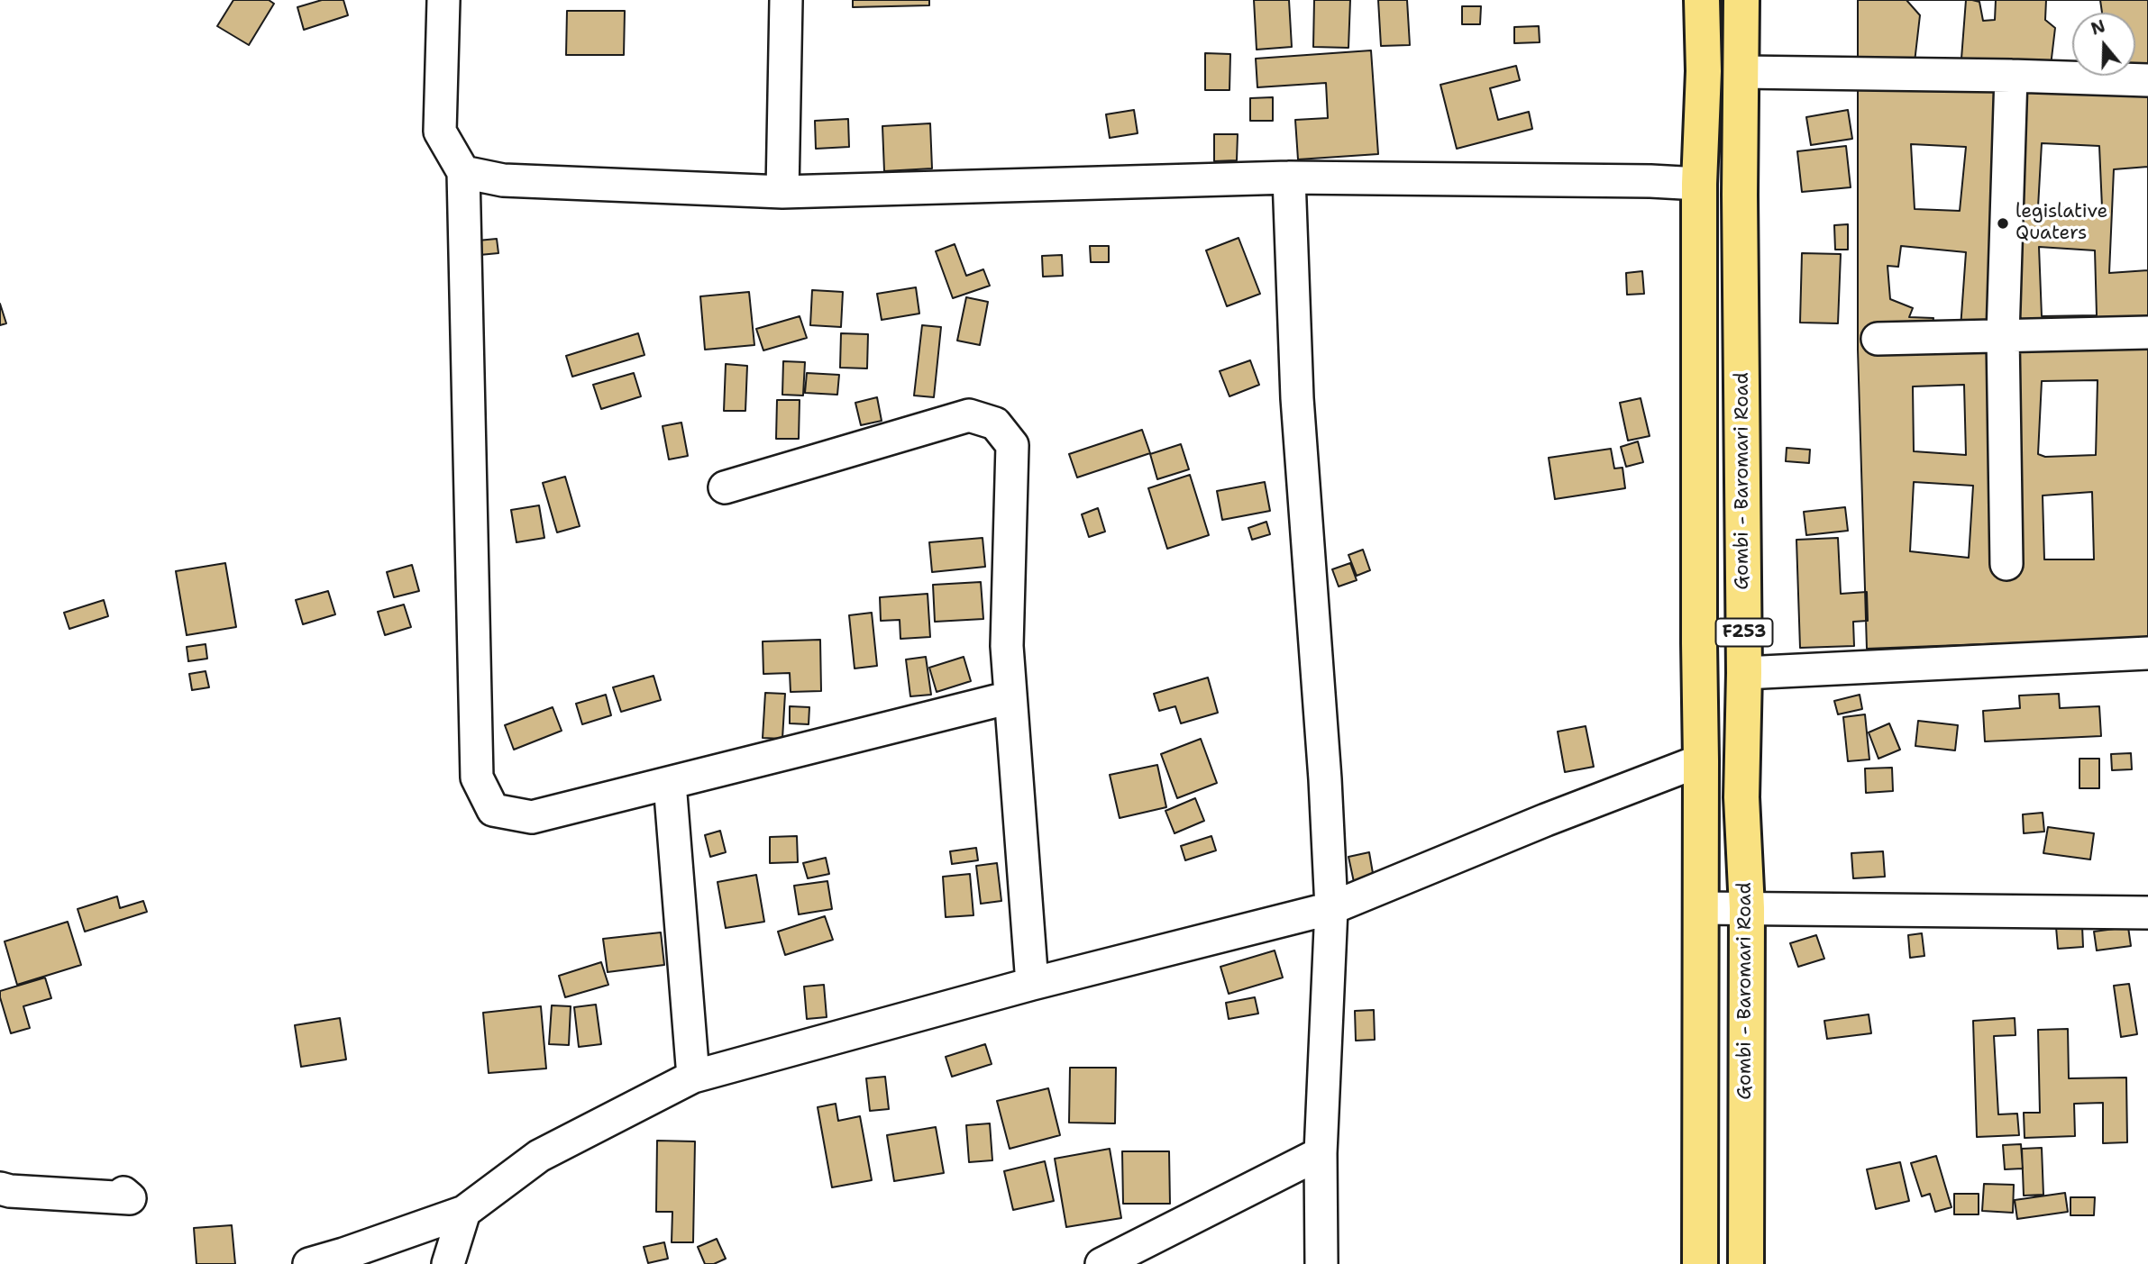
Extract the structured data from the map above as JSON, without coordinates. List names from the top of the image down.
{
  "streets": {
    "main road": ["Gombi - Baromari Road", "F253"]
  },
  "places": ["legislative Quaters"],
  "north": "top"
}
